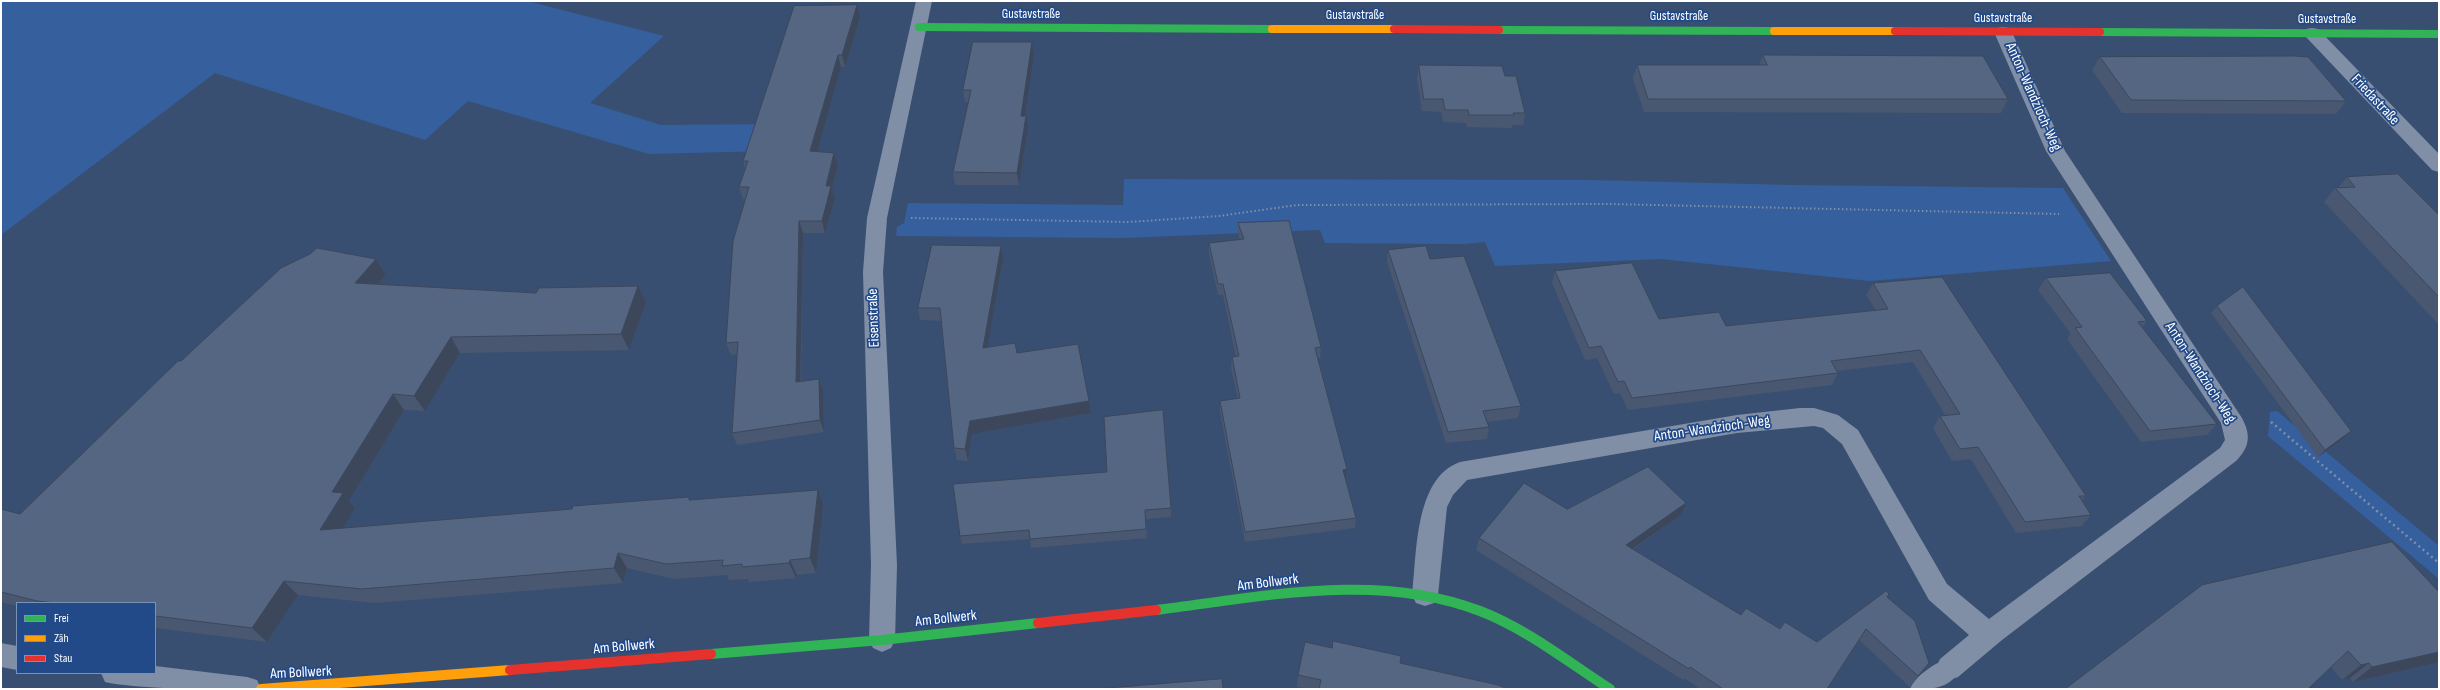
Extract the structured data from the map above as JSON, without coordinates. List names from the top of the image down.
{
  "streets": {
    "street": [
      "Gustavstraße",
      "Anton-Wandzioch-Weg",
      "Friedastraße",
      "Eisenstraße",
      "Am Bollwerk"
    ]
  },
  "crossings": [
    ["Gustavstraße", "Anton-Wandzioch-Weg"],
    ["Gustavstraße", "Friedastraße"],
    ["Gustavstraße", "Eisenstraße"],
    ["Anton-Wandzioch-Weg", "Am Bollwerk"],
    ["Eisenstraße", "Am Bollwerk"]
  ],
  "legend": ["Frei", "Zäh", "Stau"]
}
